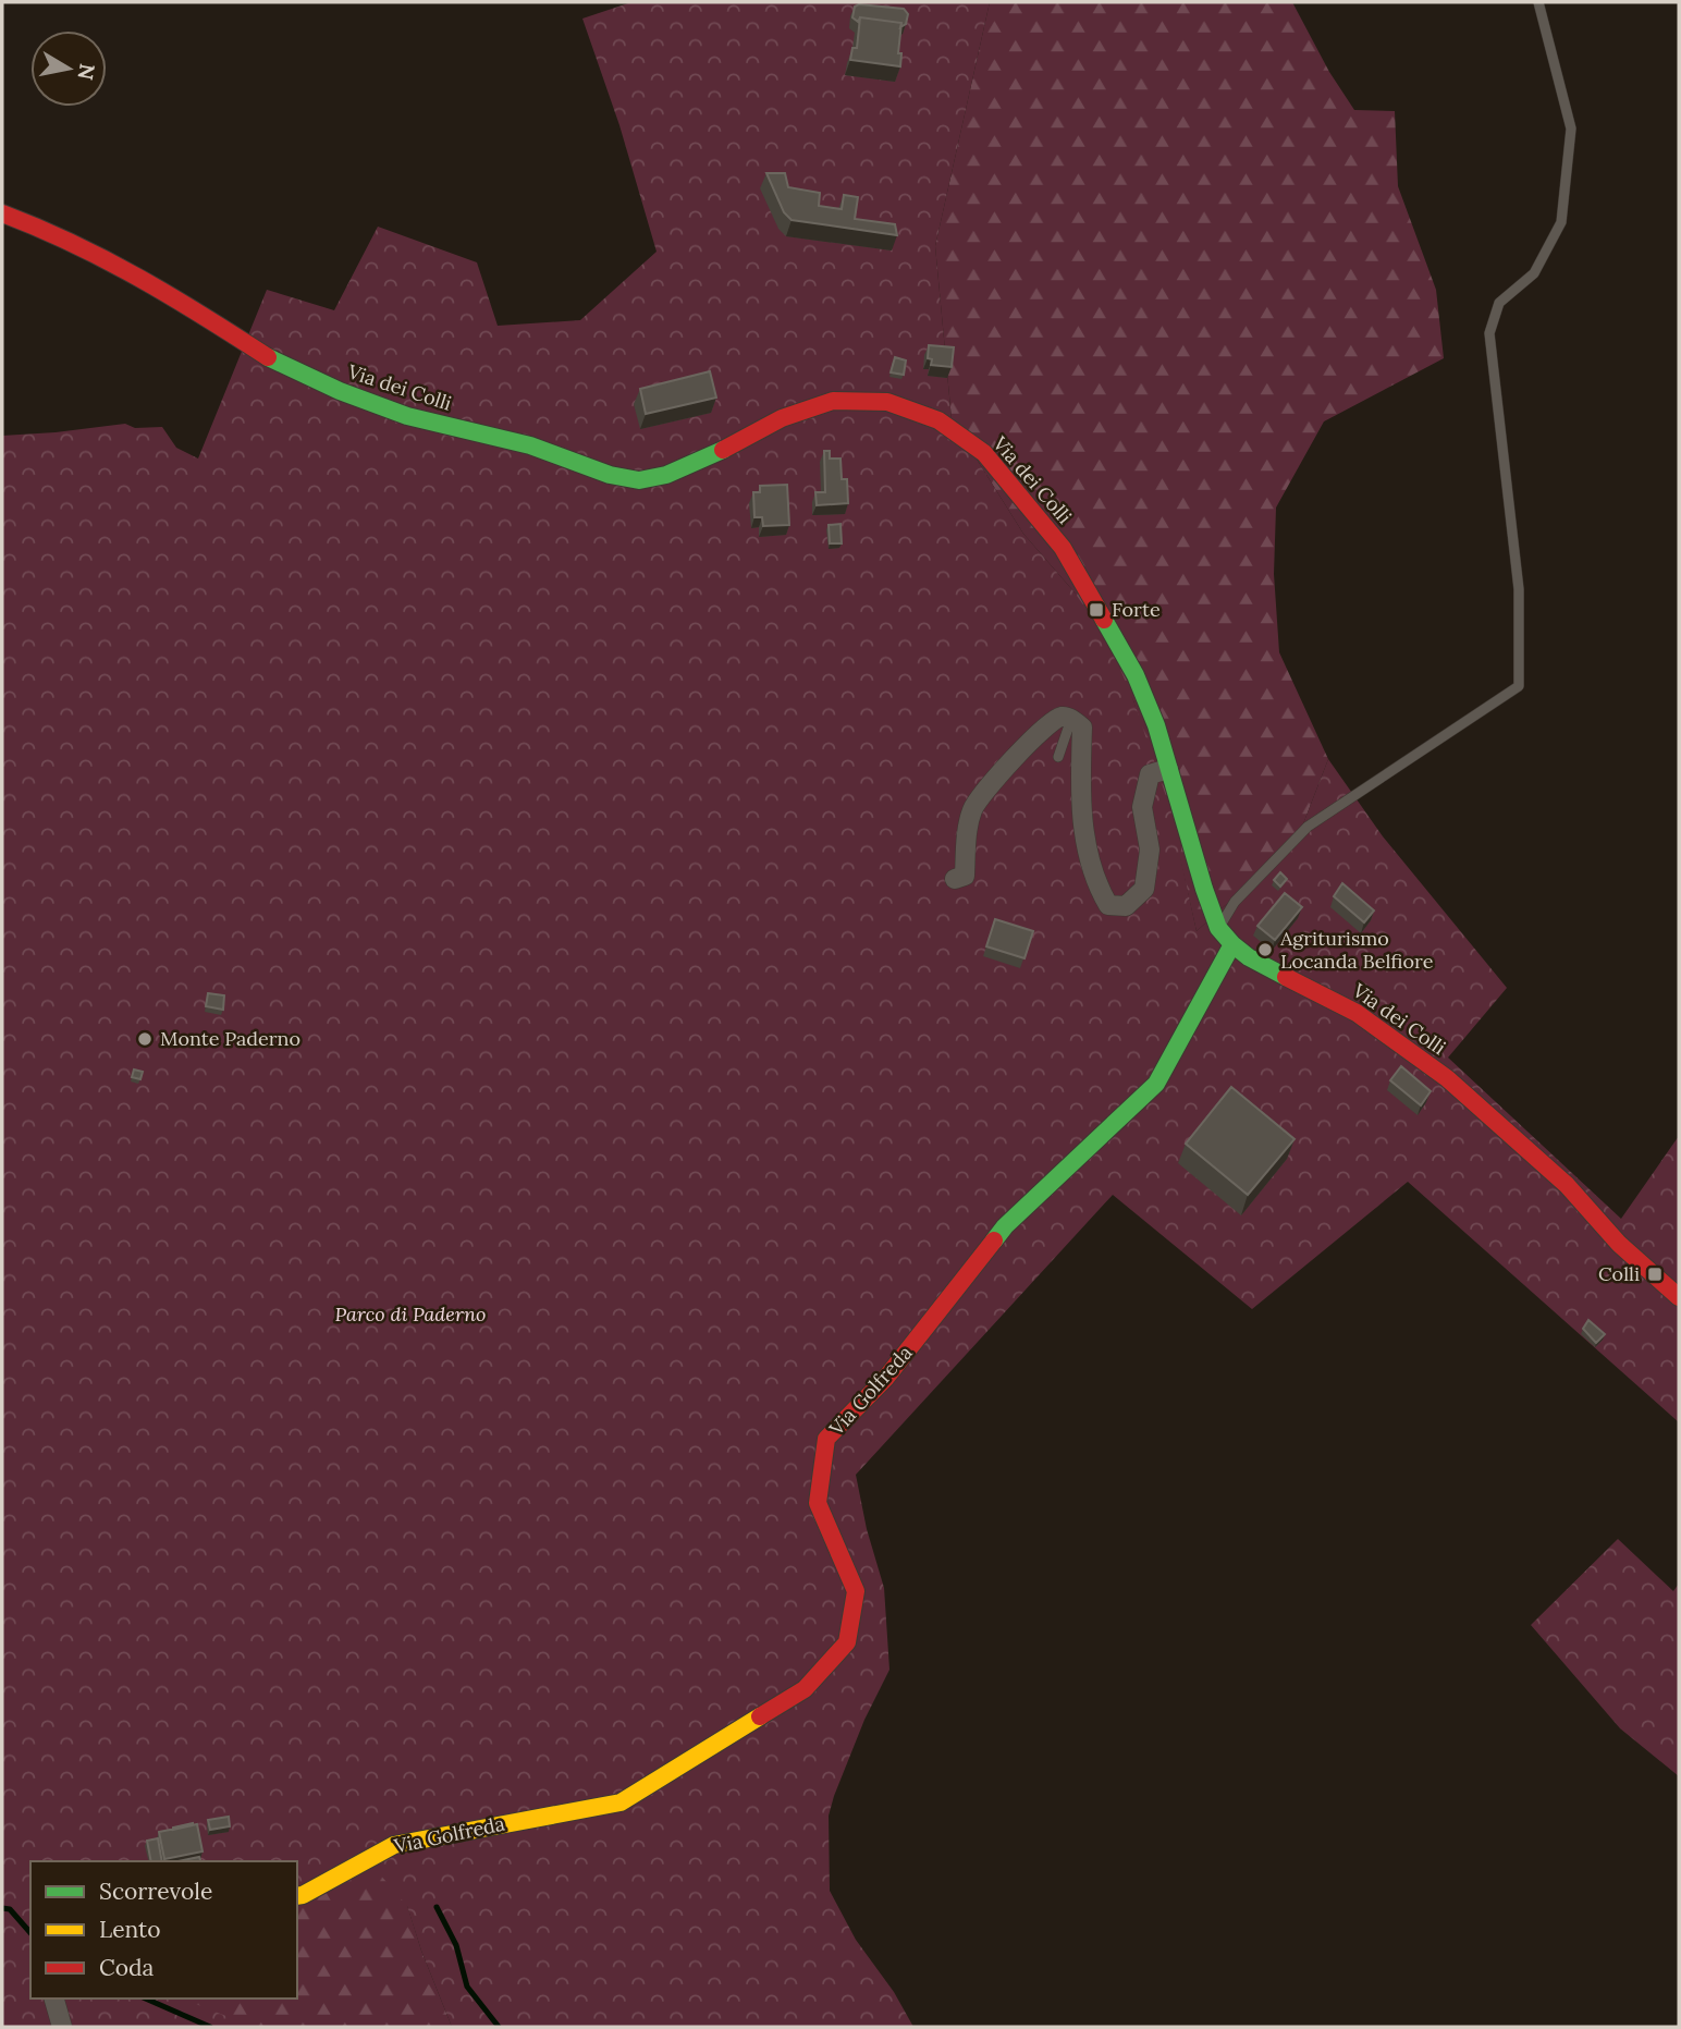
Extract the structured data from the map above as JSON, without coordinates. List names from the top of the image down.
{
  "streets": {
    "main road": ["Via dei Colli", "Via Golfreda"]
  },
  "crossings": [
    ["Via dei Colli", "Via Golfreda"]
  ],
  "parks": ["Parco di Paderno"],
  "places": {
    "transit": ["Forte", "Colli"],
    "other": ["Agriturismo Locanda Belfiore", "Monte Paderno"]
  },
  "legend": ["Scorrevole", "Lento", "Coda"],
  "north": "right"
}
